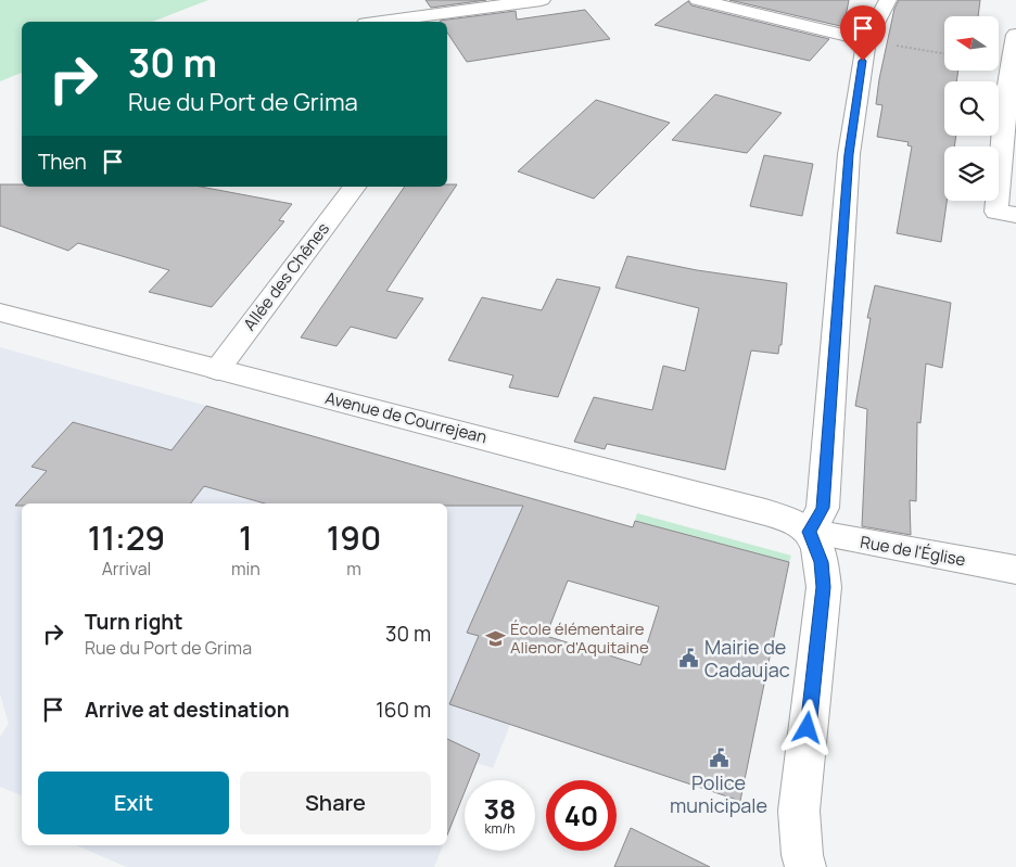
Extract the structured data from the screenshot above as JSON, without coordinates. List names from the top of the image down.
{
  "streets": {
    "street": ["Allée des Chênes", "Avenue de Courrejean", "Rue de l'Église"]
  },
  "crossings": [
    ["Allée des Chênes", "Avenue de Courrejean"],
    ["Avenue de Courrejean", "Rue de l'Église"]
  ],
  "places": {
    "school or university": ["École élémentaire Alienor d'Aquitaine"],
    "public building": ["Mairie de Cadaujac", "Police municipale"]
  },
  "north": "left",
  "page": {
    "turn": ["30 m", "Rue du Port de Grima"],
    "then": "Then",
    "eta": [
      "11:29",
      "Arrival",
      "1",
      "min",
      "190",
      "m"
    ],
    "list": [
      {
        "name": "Turn right",
        "note": "Rue du Port de Grima",
        "value": "30 m"
      },
      {
        "name": "Arrive at destination",
        "value": "160 m"
      }
    ],
    "buttons": ["Exit", "Share"],
    "speed": "38 km/h",
    "limit": "40"
  }
}
